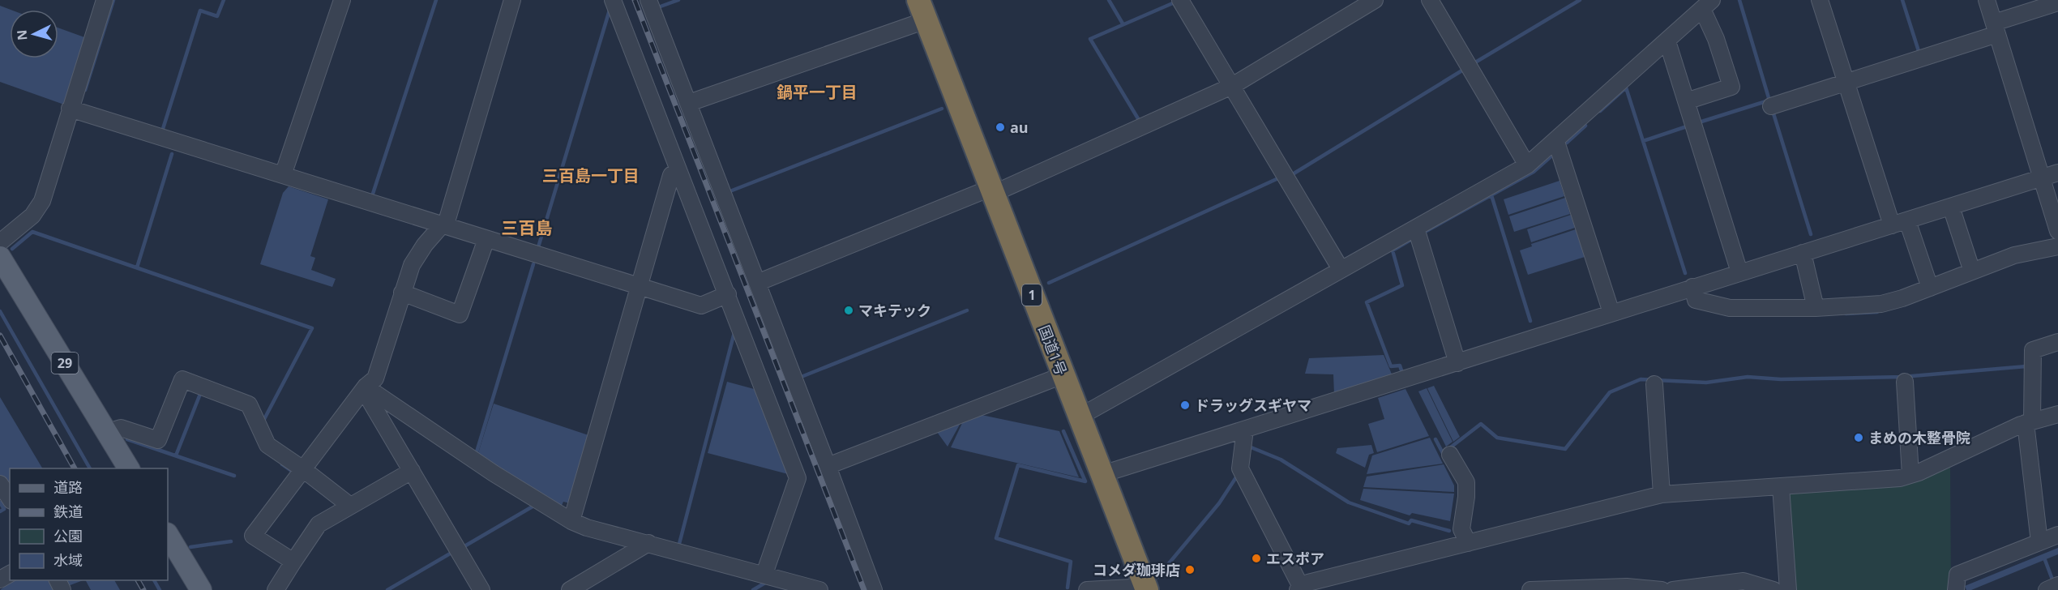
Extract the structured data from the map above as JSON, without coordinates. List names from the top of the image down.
{
  "streets": {
    "highway": ["1", "国道1号"],
    "main road": ["29"]
  },
  "districts": ["鍋平一丁目", "三百島一丁目", "三百島"],
  "places": [
    "au",
    "マキテック",
    "ドラッグスギヤマ",
    "まめの木整骨院",
    "エスポア",
    "コメダ珈琲店"
  ],
  "legend": [
    "道路",
    "鉄道",
    "公園",
    "水域"
  ],
  "north": "left"
}
